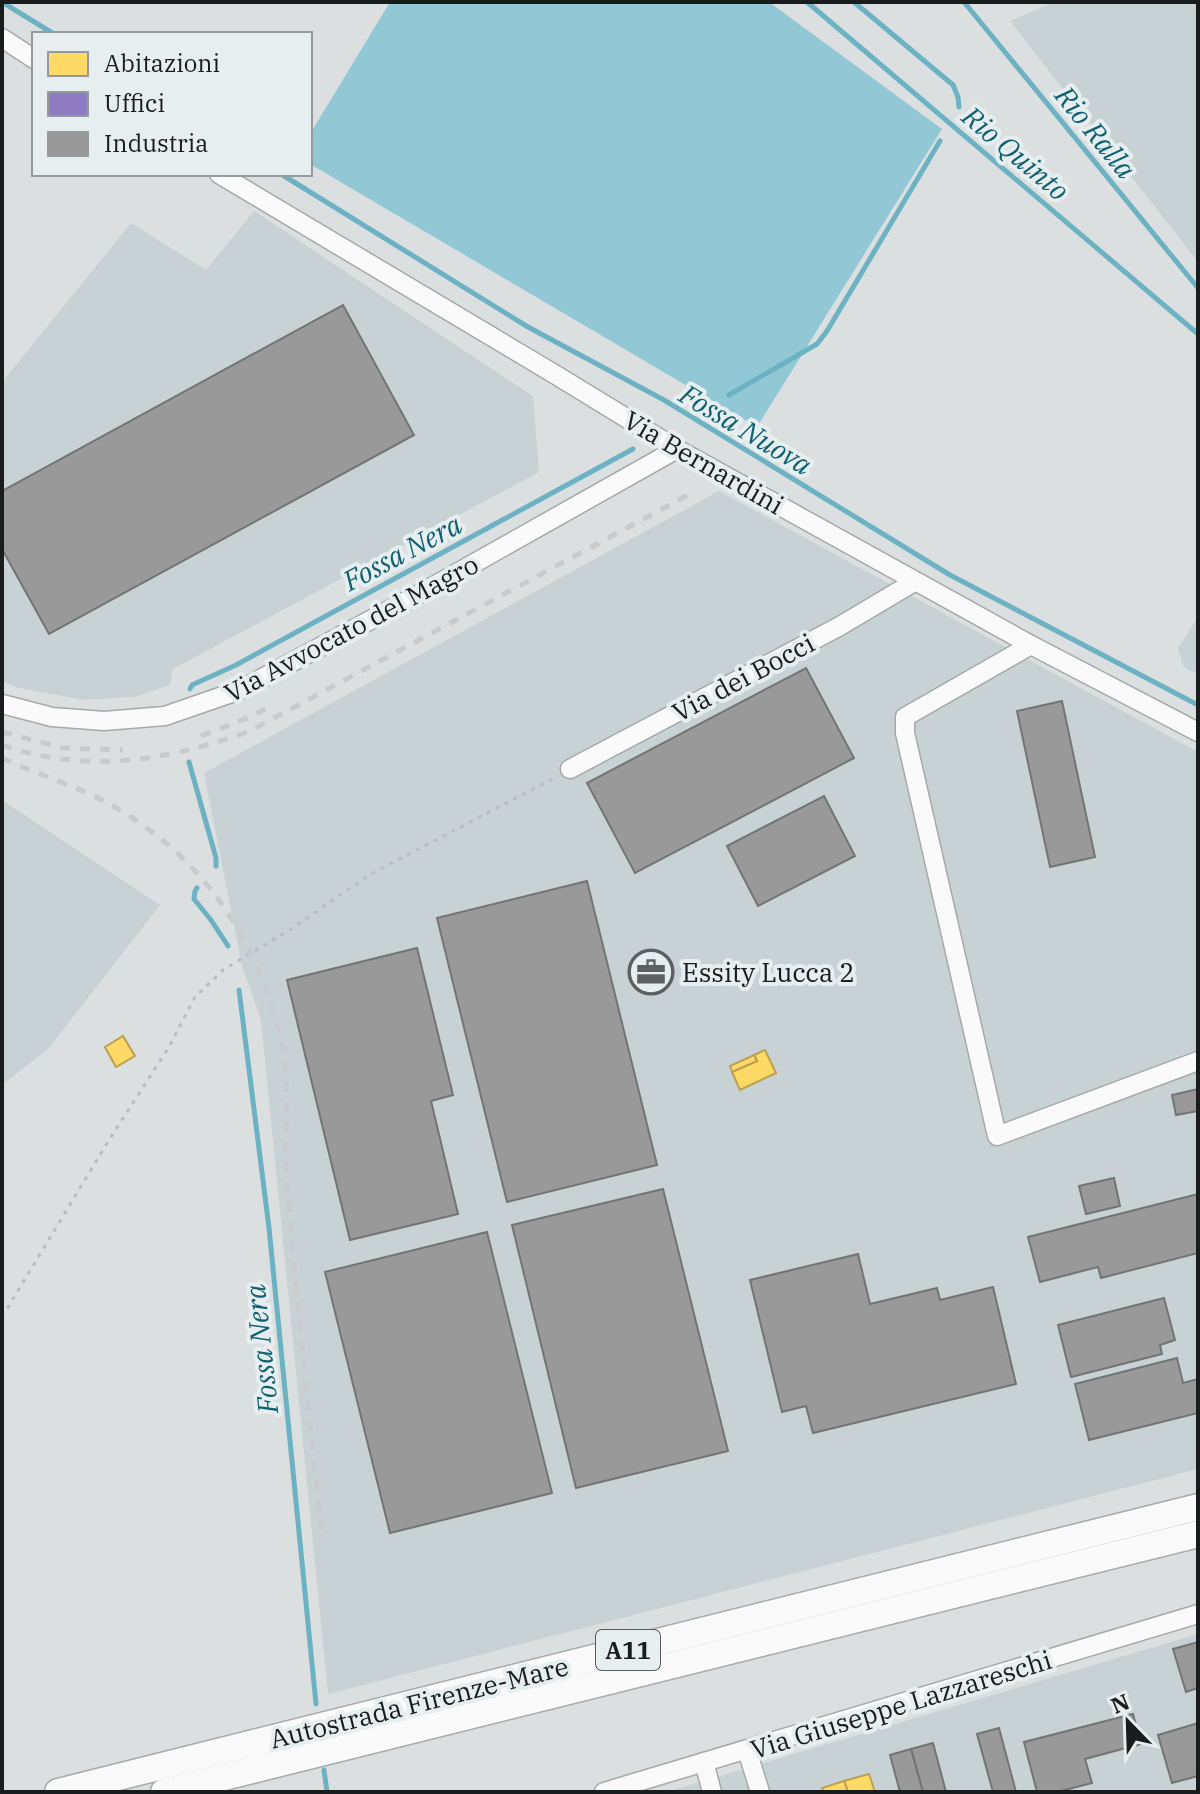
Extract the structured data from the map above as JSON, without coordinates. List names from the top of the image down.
{
  "streets": {
    "highway": ["A11", "Autostrada Firenze-Mare"],
    "street": [
      "Via Bernardini",
      "Via Avvocato del Magro",
      "Via dei Bocci",
      "Via Giuseppe Lazzareschi"
    ]
  },
  "crossings": [
    ["Via Bernardini", "Via Avvocato del Magro"],
    ["Via Bernardini", "Via dei Bocci"]
  ],
  "water": [
    "Rio Ralla",
    "Rio Quinto",
    "Fossa Nuova",
    "Fossa Nera"
  ],
  "places": {
    "office": ["Essity Lucca 2"]
  },
  "legend": ["Abitazioni", "Uffici", "Industria"],
  "north": "top left"
}
